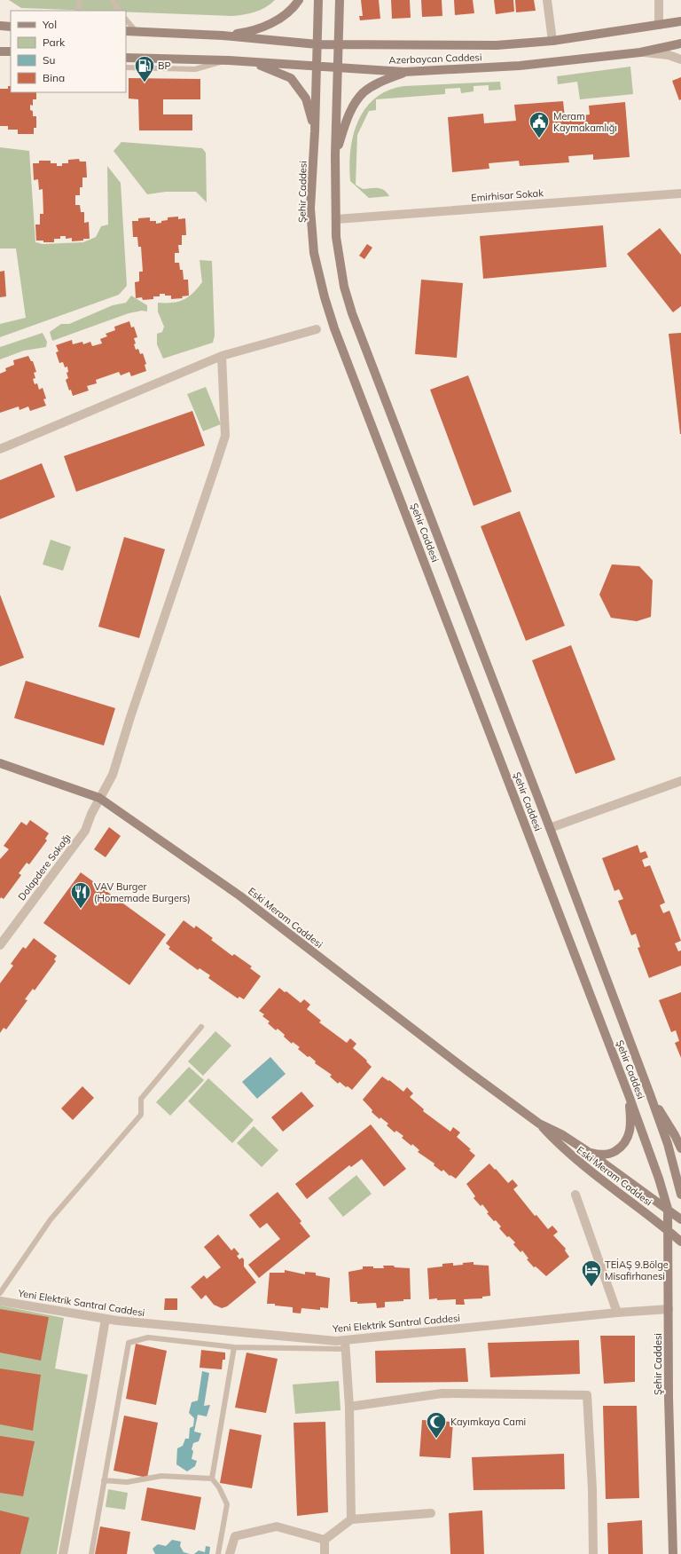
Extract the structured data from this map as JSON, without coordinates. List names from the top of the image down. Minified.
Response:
{"streets":{"main road":["Azerbaycan Caddesi","Şehir Caddesi","Eski Meram Caddesi"],"street":["Emirhisar Sokak","Dolapdere Sokağı","Yeni Elektrik Santral Caddesi"]},"crossings":[["Azerbaycan Caddesi","Şehir Caddesi"],["Şehir Caddesi","Emirhisar Sokak"],["Şehir Caddesi","Eski Meram Caddesi"],["Şehir Caddesi","Yeni Elektrik Santral Caddesi"],["Dolapdere Sokağı","Eski Meram Caddesi"]],"places":{"fuel station":["BP"],"public building":["Meram Kaymakamlığı"],"restaurant":["VAV Burger (Homemade Burgers)"],"hotel":["TEİAŞ 9.Bölge Misafirhanesi"],"mosque":["Kayımkaya Cami"]},"legend":["Yol","Park","Su","Bina"]}
